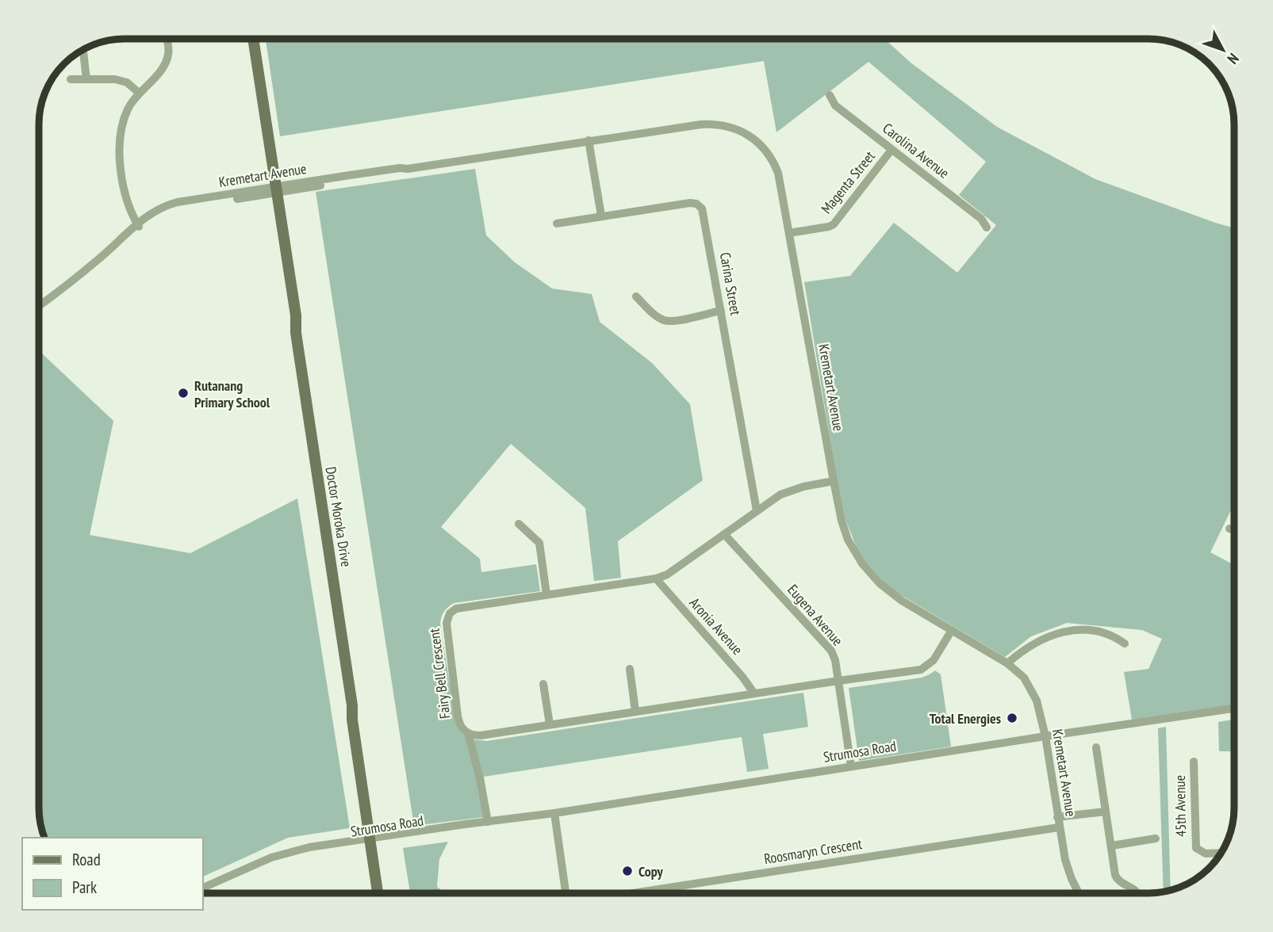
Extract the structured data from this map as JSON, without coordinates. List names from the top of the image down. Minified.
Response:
{"streets":{"main road":["Doctor Moroka Drive"],"street":["Carolina Avenue","Kremetart Avenue","Magenta Street","Carina Street","Eugena Avenue","Aronia Avenue","Fairy Bell Crescent","Strumosa Road","45th Avenue","Roosmaryn Crescent"]},"crossings":[["Carolina Avenue","Magenta Street"],["Kremetart Avenue","Magenta Street"],["Kremetart Avenue","Doctor Moroka Drive"],["Kremetart Avenue","Fairy Bell Crescent"],["Kremetart Avenue","Strumosa Road"],["Kremetart Avenue","Roosmaryn Crescent"],["Carina Street","Fairy Bell Crescent"],["Doctor Moroka Drive","Strumosa Road"],["Eugena Avenue","Fairy Bell Crescent"],["Eugena Avenue","Strumosa Road"],["Aronia Avenue","Fairy Bell Crescent"]],"places":["Rutanang Primary School","Total Energies","Copy"],"legend":["Road","Park"],"north":"bottom right"}
